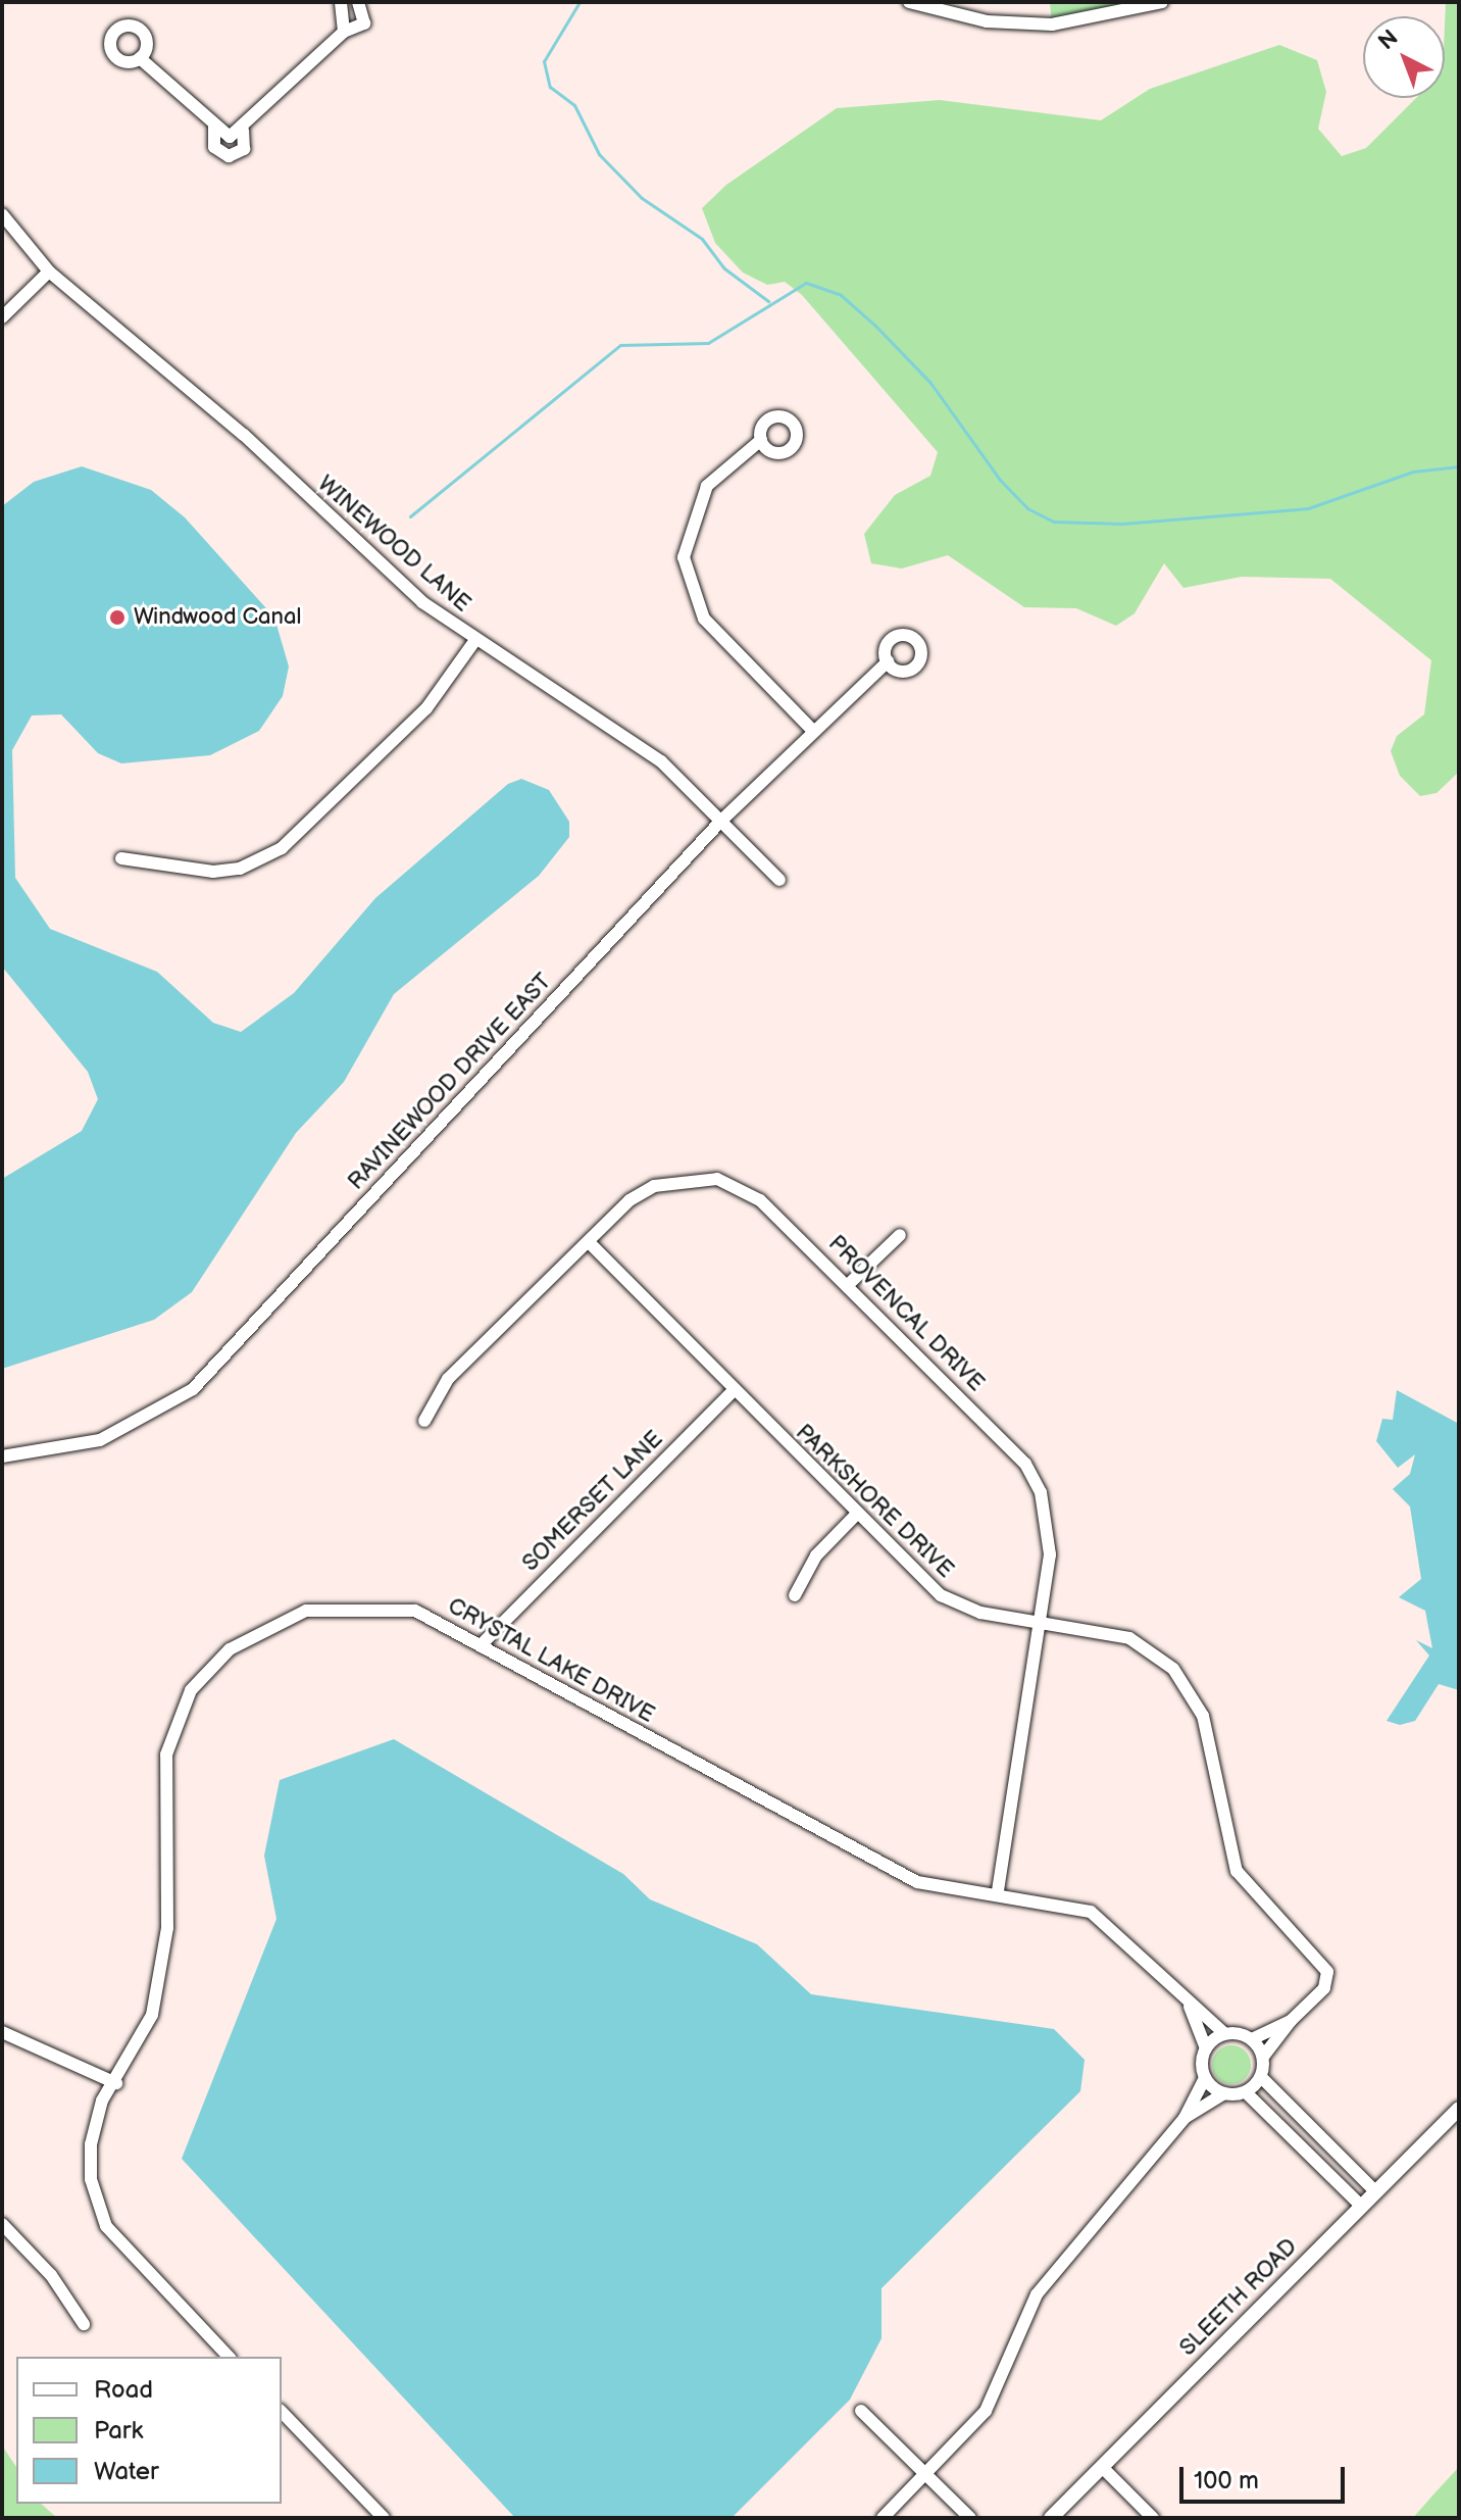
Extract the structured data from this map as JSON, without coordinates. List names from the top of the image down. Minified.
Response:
{"streets":{"street":["WINEWOOD LANE","RAVINEWOOD DRIVE EAST","PROVENCAL DRIVE","SOMERSET LANE","PARKSHORE DRIVE","CRYSTAL LAKE DRIVE","SLEETH ROAD"]},"crossings":[["WINEWOOD LANE","RAVINEWOOD DRIVE EAST"],["PROVENCAL DRIVE","PARKSHORE DRIVE"],["PROVENCAL DRIVE","CRYSTAL LAKE DRIVE"],["SOMERSET LANE","PARKSHORE DRIVE"],["SOMERSET LANE","CRYSTAL LAKE DRIVE"],["PARKSHORE DRIVE","CRYSTAL LAKE DRIVE"]],"places":["Windwood Canal"],"legend":["Road","Park","Water"],"scale_bar":"100 m","north":"top left"}
